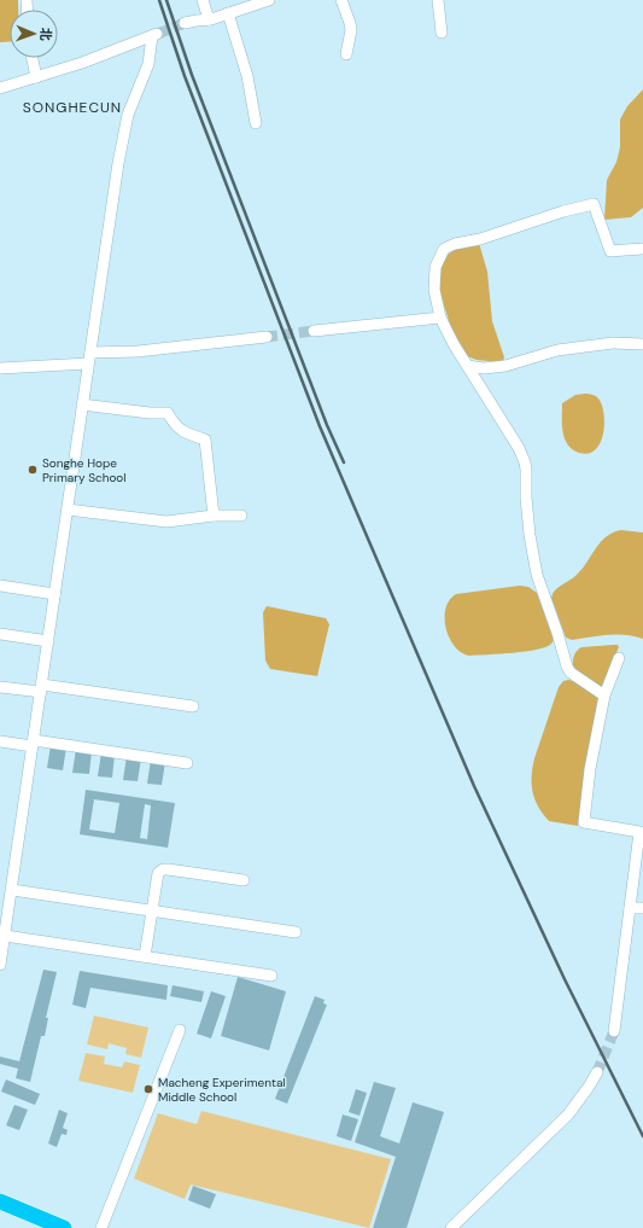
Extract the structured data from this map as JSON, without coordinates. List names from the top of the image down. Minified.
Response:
{"districts":["SONGHECUN"],"places":["Songhe Hope Primary School","Macheng Experimental Middle School"],"north":"right"}
